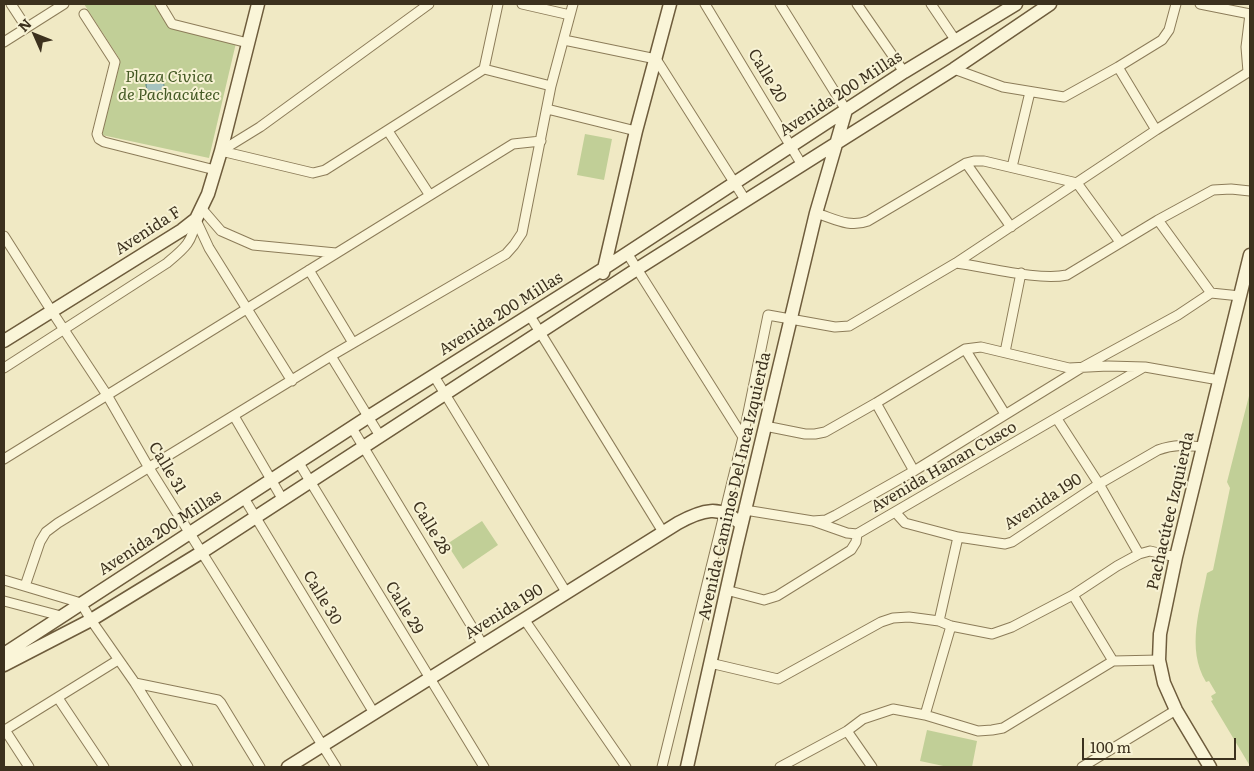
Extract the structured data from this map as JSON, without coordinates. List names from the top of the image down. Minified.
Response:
{"streets":{"main road":["Avenida 200 Millas","Avenida F","Avenida Caminos Del Inca Izquierda","Avenida 190","Pachacútec Izquierda"],"street":["Calle 20","Avenida Hanan Cusco","Calle 31","Calle 28","Calle 30","Calle 29"]},"crossings":[["Calle 20","Avenida 200 Millas"],["Avenida 200 Millas","Calle 31"],["Avenida 200 Millas","Avenida Caminos Del Inca Izquierda"],["Avenida 200 Millas","Calle 28"],["Avenida 200 Millas","Calle 30"],["Avenida 200 Millas","Calle 29"],["Avenida F","Calle 31"],["Avenida Hanan Cusco","Avenida 190"],["Calle 31","Avenida 190"],["Avenida Caminos Del Inca Izquierda","Avenida 190"],["Avenida 190","Pachacútec Izquierda"],["Avenida 190","Calle 28"],["Avenida 190","Calle 30"],["Avenida 190","Calle 29"]],"parks":["Plaza Cívica de Pachacútec"],"scale_bar":"100 m","north":"top left"}
